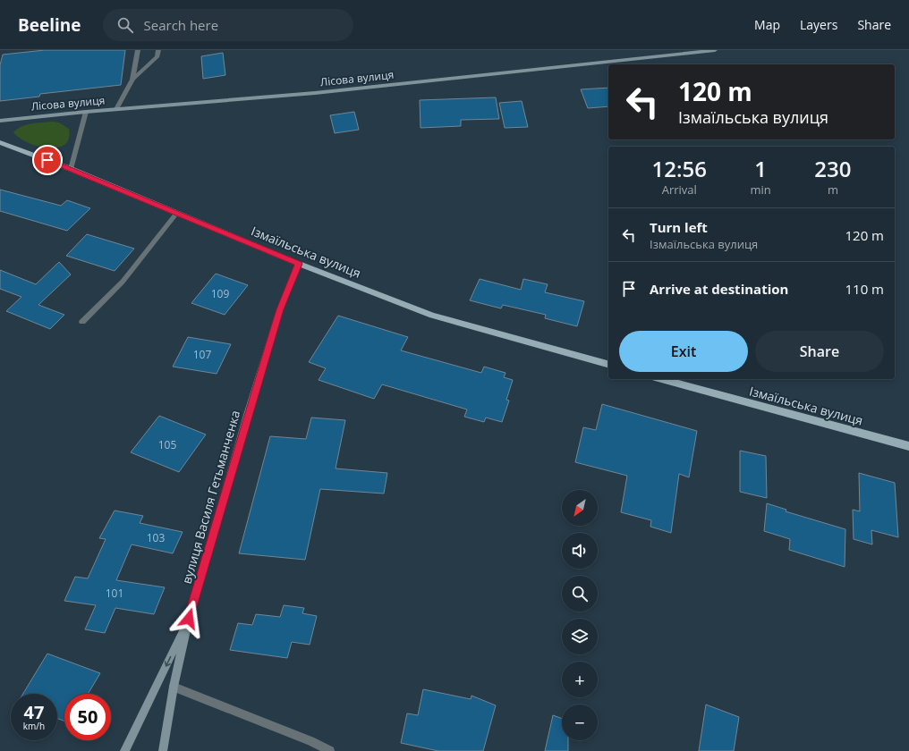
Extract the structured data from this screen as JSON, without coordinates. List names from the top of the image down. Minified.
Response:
{"streets":{"main road":["Ізмаїльська вулиця"],"street":["Лісова вулиця","вулиця Василя Гетьманченка"]},"crossings":[["Ізмаїльська вулиця","вулиця Василя Гетьманченка"]],"house_numbers":["109","107","105","103","101"],"north":"bottom left","page":{"header":"Beeline","search":"Search here","nav":["Map","Layers","Share"],"turn":["120 m","Ізмаїльська вулиця"],"eta":["12:56","Arrival","1","min","230","m"],"list":[{"name":"Turn left","note":"Ізмаїльська вулиця","value":"120 m"},{"name":"Arrive at destination","value":"110 m"}],"buttons":["Exit","Share"],"map_buttons":["+","−"],"speed":"47 km/h","limit":"50"}}
